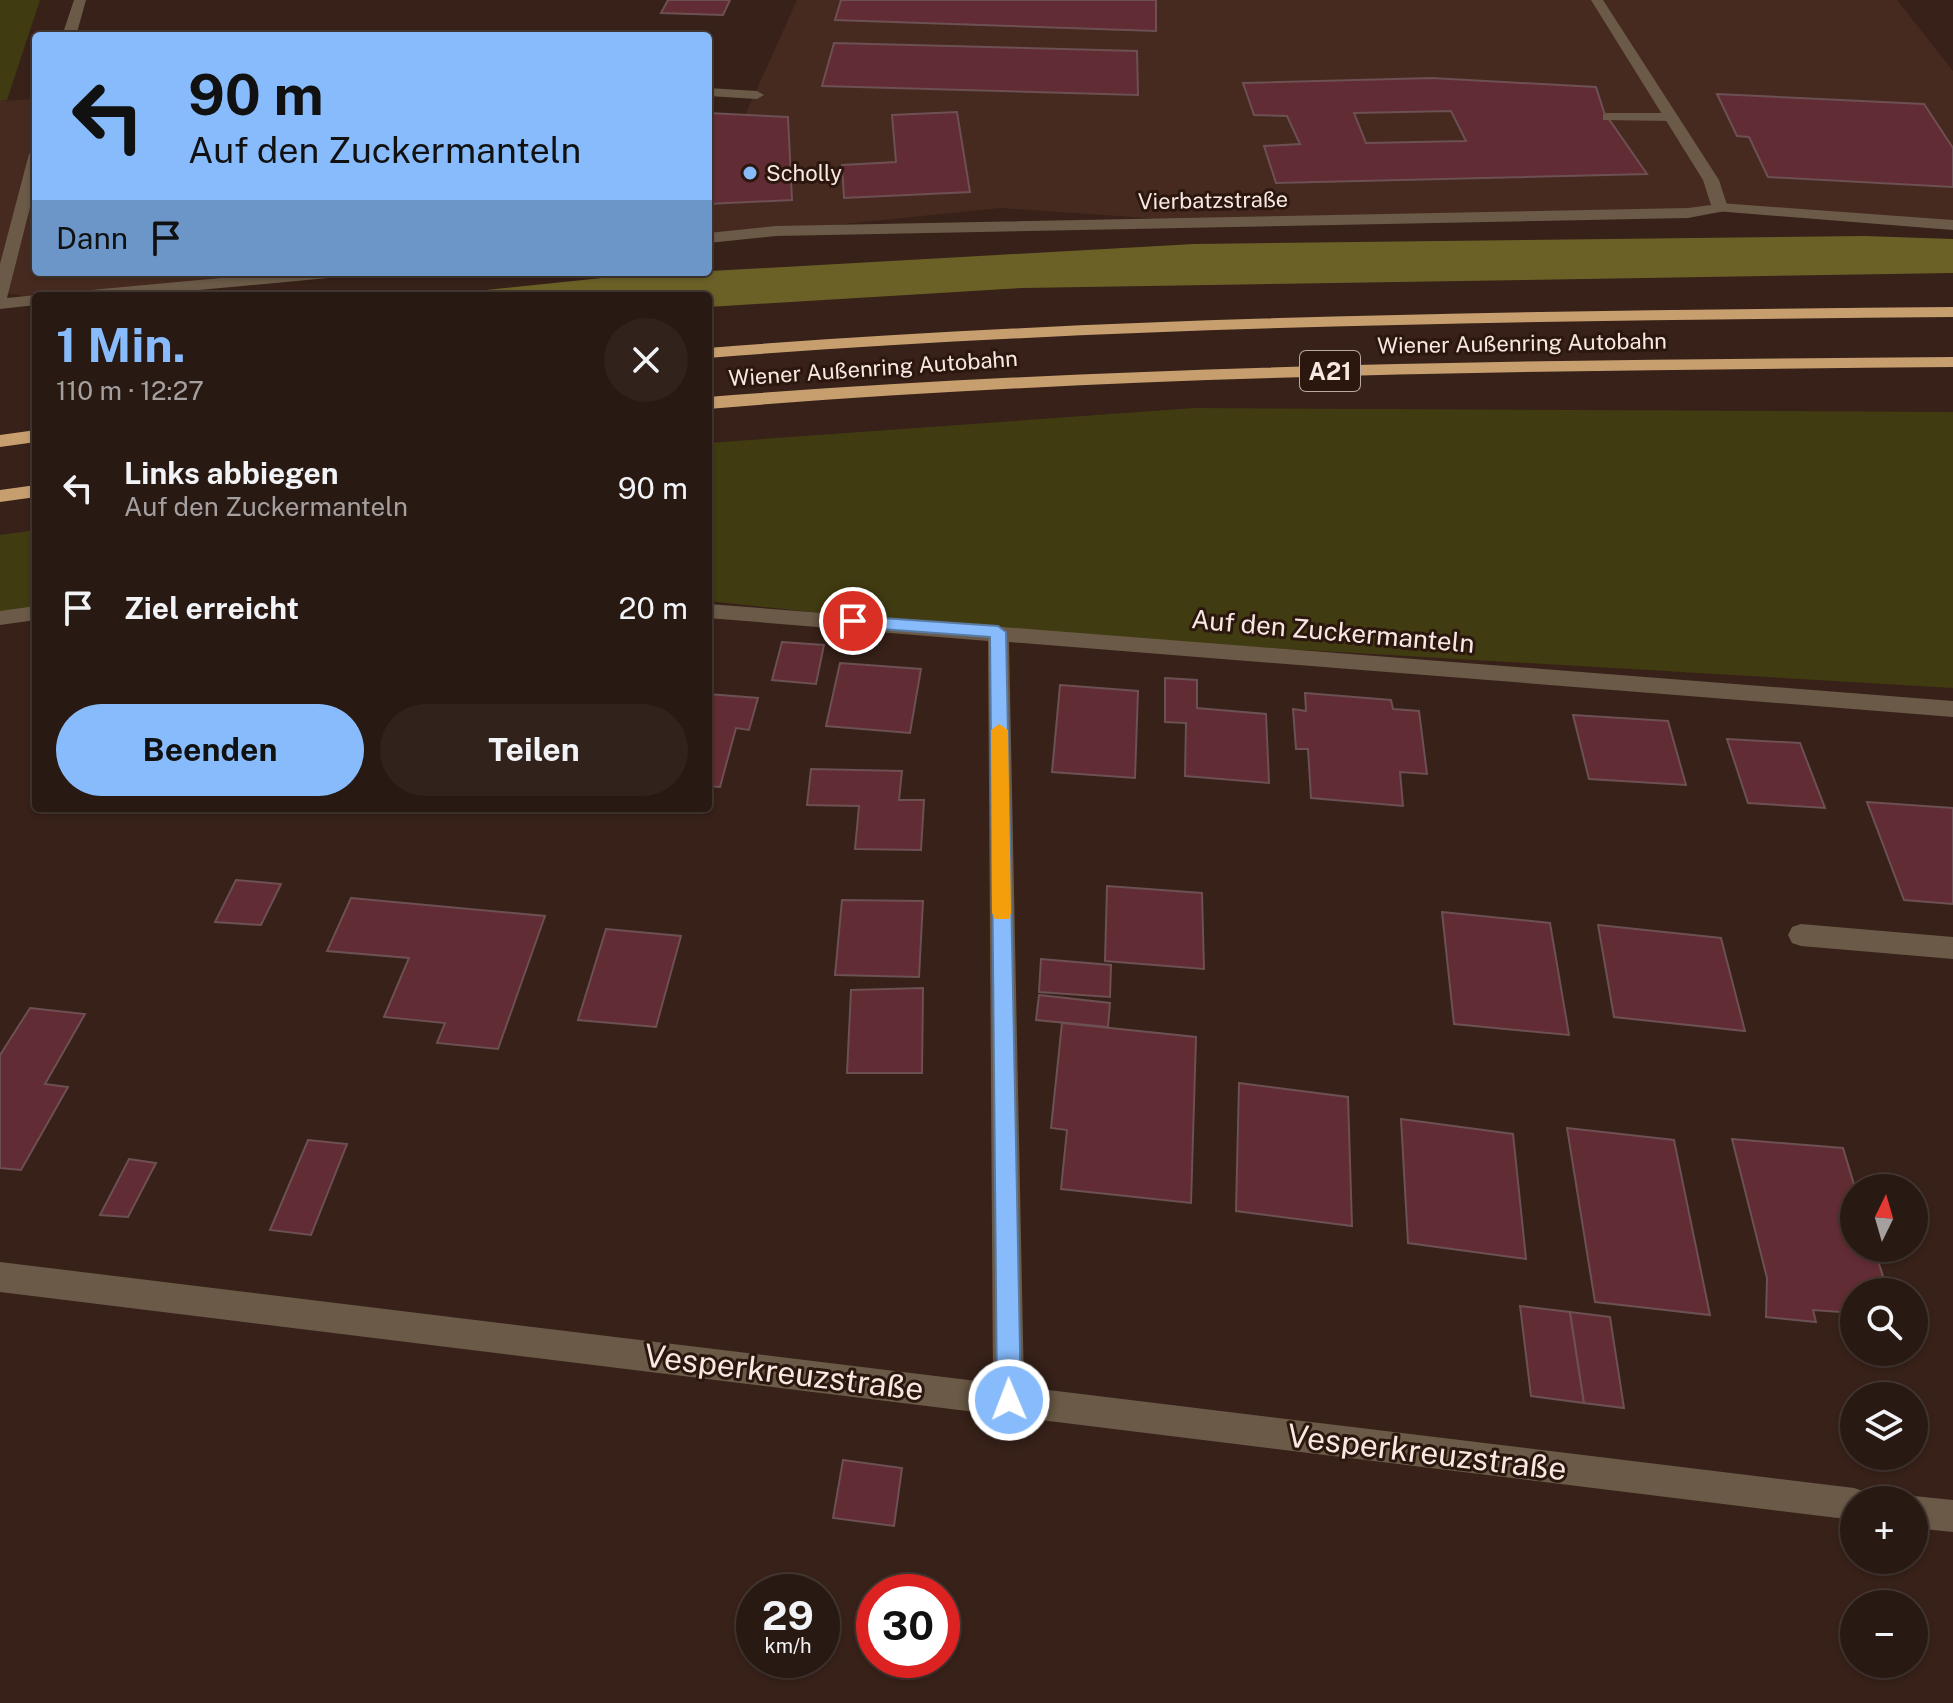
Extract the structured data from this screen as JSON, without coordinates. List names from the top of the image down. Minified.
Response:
{"streets":{"highway":["Wiener Außenring Autobahn","A21"],"street":["Vierbatzstraße","Auf den Zuckermanteln","Vesperkreuzstraße"]},"places":["Scholly"],"north":"top","page":{"turn":["90 m","Auf den Zuckermanteln"],"then":"Dann","heading":["1 Min.","110 m · 12:27"],"list":[{"name":"Links abbiegen","note":"Auf den Zuckermanteln","value":"90 m"},{"name":"Ziel erreicht","value":"20 m"}],"buttons":["Beenden","Teilen"],"map_buttons":["+","−"],"speed":"29 km/h","limit":"30"}}
